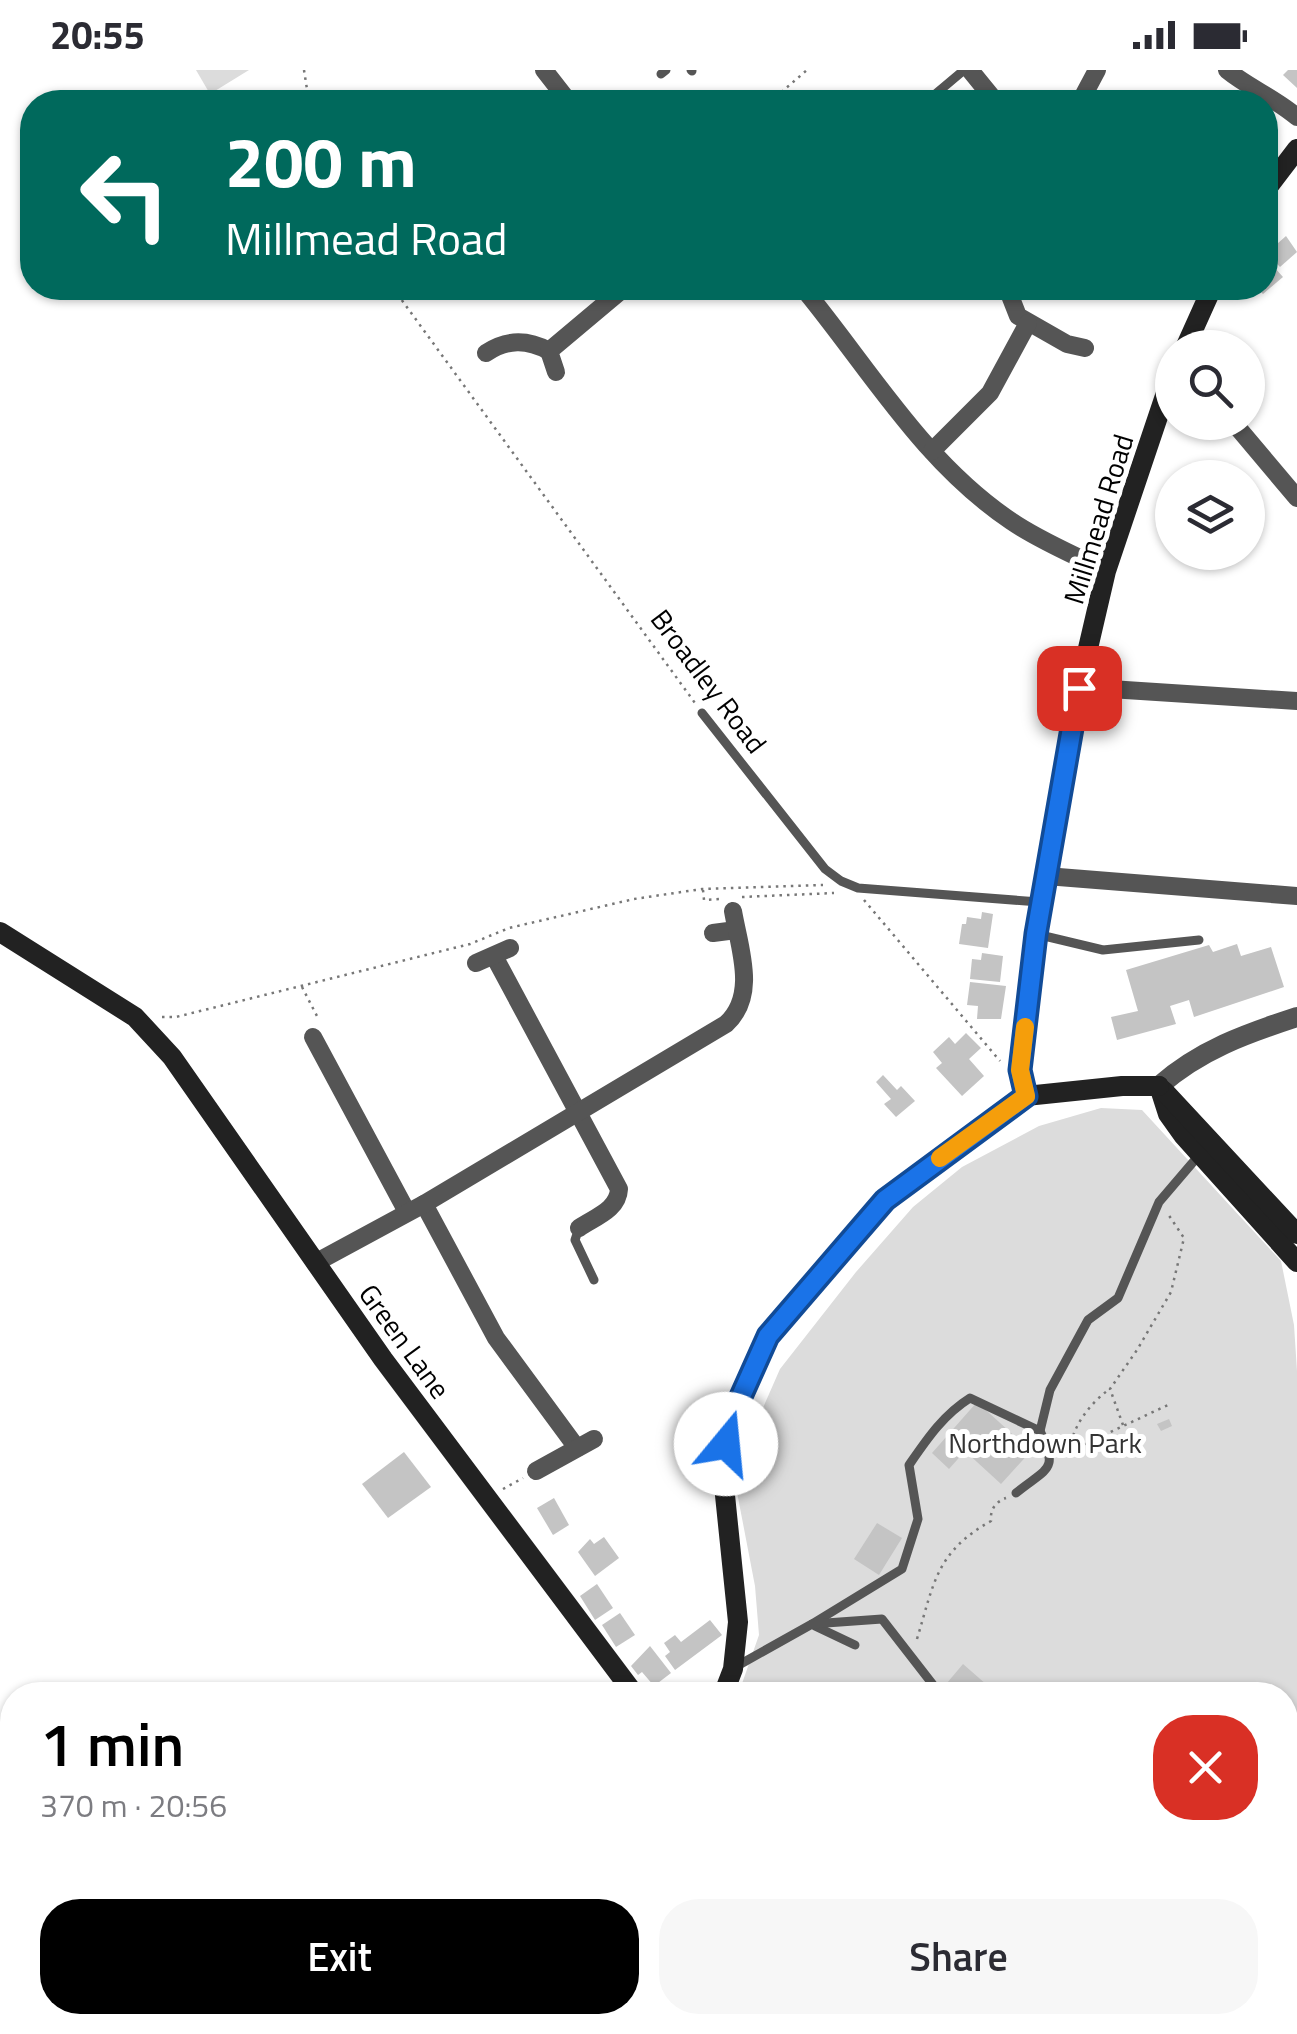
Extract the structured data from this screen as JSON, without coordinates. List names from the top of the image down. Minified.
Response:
{"streets":{"main road":["Millmead Road","Green Lane"],"lane":["Broadley Road"]},"parks":["Northdown Park"],"page":{"status":"20:55","turn":["200 m","Millmead Road"],"heading":["1 min","370 m · 20:56"],"buttons":["Exit","Share"]}}
